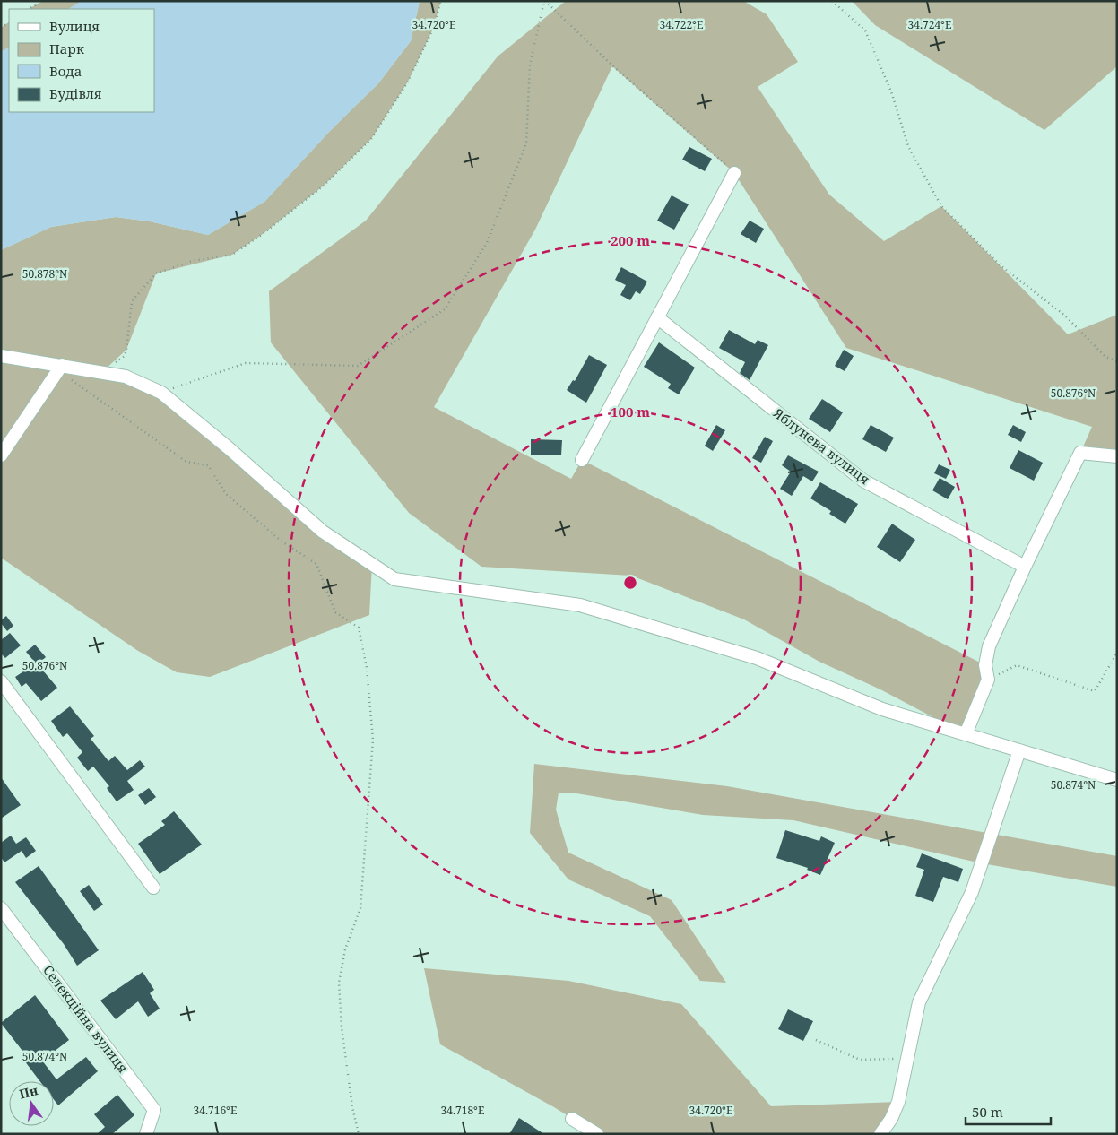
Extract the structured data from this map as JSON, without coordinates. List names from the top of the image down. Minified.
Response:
{"streets":{"street":["Яблунева вулиця","Селекційна вулиця"]},"legend":["Вулиця","Парк","Вода","Будівля"],"scale_bar":"50 m","north":"top","coordinates":["34.720°E","34.722°E","34.724°E","50.878°N","50.876°N","50.874°N","34.716°E","34.718°E"],"rings":["200 m","100 m"]}
